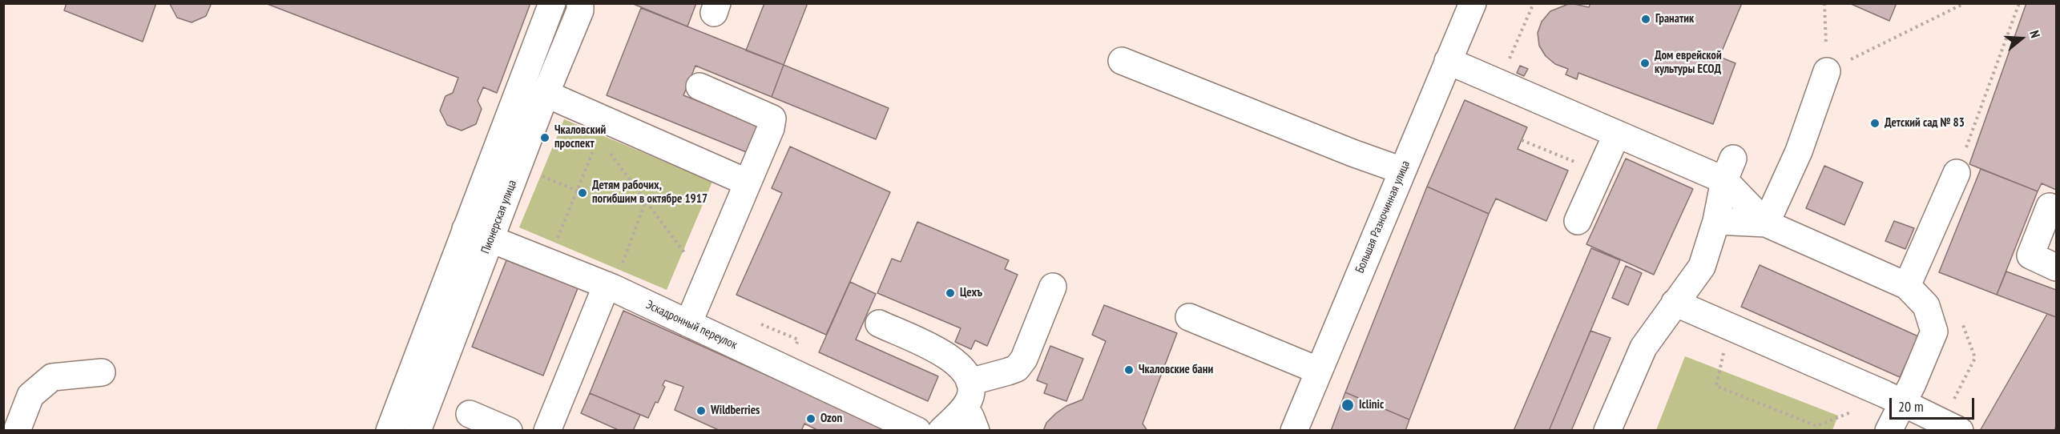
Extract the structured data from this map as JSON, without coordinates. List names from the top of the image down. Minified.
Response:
{"streets":{"street":["Пионерская улица","Большая Разночинная улица","Эскадронный переулок"]},"crossings":[["Пионерская улица","Эскадронный переулок"]],"places":["Гранатик","Дом еврейской культуры ЕСОД","Детский сад № 83","Чкаловский проспект","Детям рабочих, погибшим в октябре 1917","Цехъ","Чкаловские бани","Iclinic","Wildberries","Ozon"],"scale_bar":"20 m","north":"right"}
